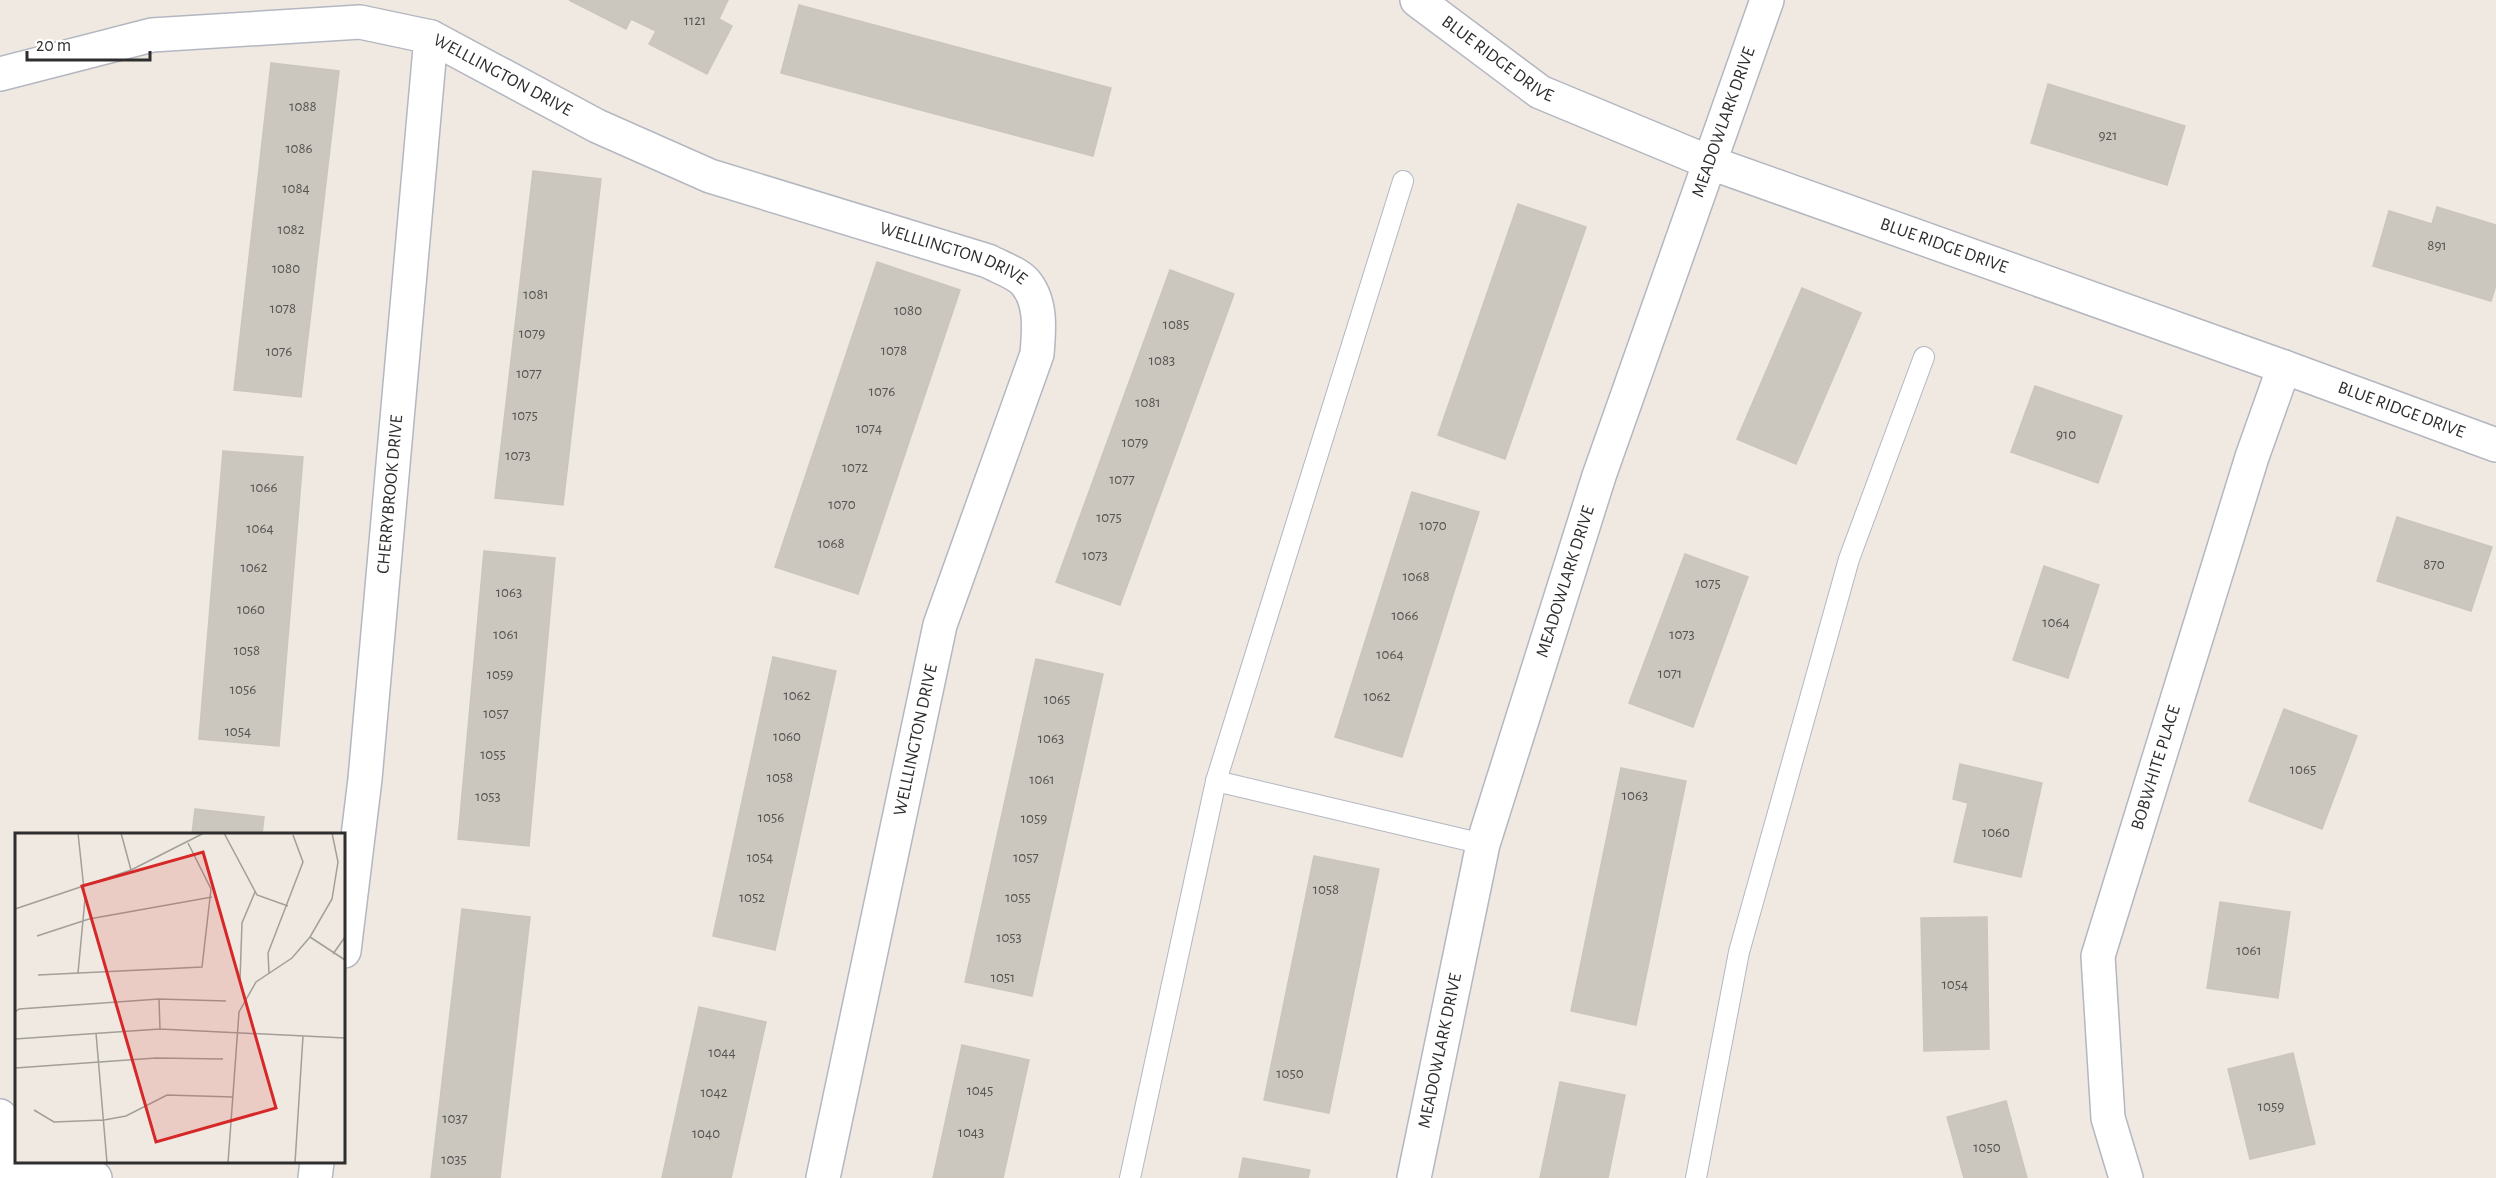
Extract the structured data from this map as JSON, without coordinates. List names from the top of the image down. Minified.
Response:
{"streets":{"street":["BLUE RIDGE DRIVE","WELLLINGTON DRIVE","MEADOWLARK DRIVE","CHERRYBROOK DRIVE","BOBWHITE PLACE"]},"crossings":[["BLUE RIDGE DRIVE","MEADOWLARK DRIVE"],["BLUE RIDGE DRIVE","BOBWHITE PLACE"],["WELLLINGTON DRIVE","CHERRYBROOK DRIVE"]],"house_numbers":["1121","1088","921","1086","1084","1082","891","1080","1081","1078","1080","1085","1079","1078","1076","1083","1077","1076","1081","1075","1074","910","1079","1073","1072","1077","1066","1070","1075","1070","1064","1068","1073","870","1062","1068","1075","1063","1060","1066","1064","1061","1073","1058","1064","1071","1059","1056","1062","1062","1065","1057","1054","1060","1063","1055","1065","1058","1061","1063","1053","1056","1059","1060","1054","1057","1058","1052","1055","1053","1061","1051","1054","1044","1050","1045","1042","1059","1037","1043","1040","1050","1035"],"scale_bar":"20 m"}
